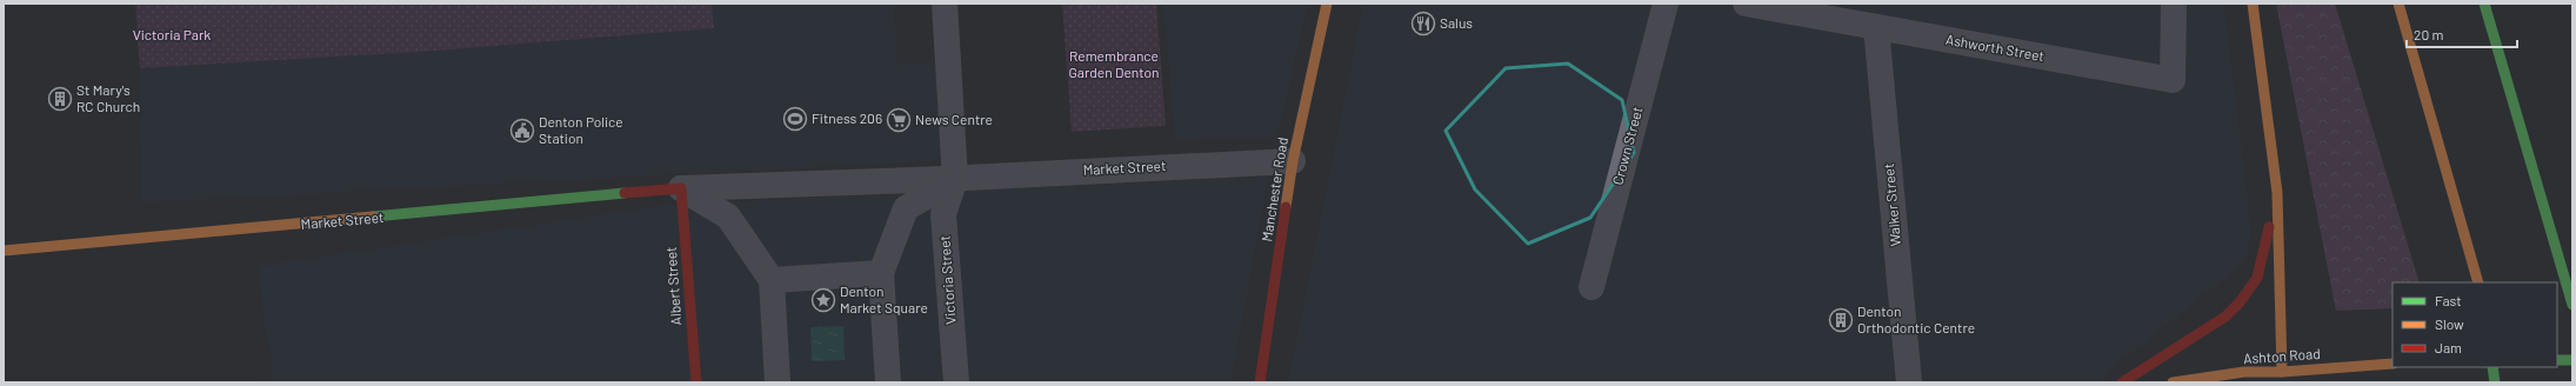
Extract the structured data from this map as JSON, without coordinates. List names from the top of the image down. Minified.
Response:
{"streets":{"main road":["Market Street","Manchester Road","Albert Street","Ashton Road"],"street":["Ashworth Street","Crown Street","Walker Street","Victoria Street"]},"crossings":[["Ashworth Street","Walker Street"],["Market Street","Manchester Road"],["Market Street","Victoria Street"],["Market Street","Albert Street"]],"parks":["Victoria Park","Remembrance Garden Denton"],"places":{"restaurant":["Salus"],"building":["St Mary's RC Church","Denton Orthodontic Centre"],"sports":["Fitness 206"],"supermarket":["News Centre"],"public building":["Denton Police Station"],"place":["Denton Market Square"]},"legend":["Fast","Slow","Jam"],"scale_bar":"20 m"}
